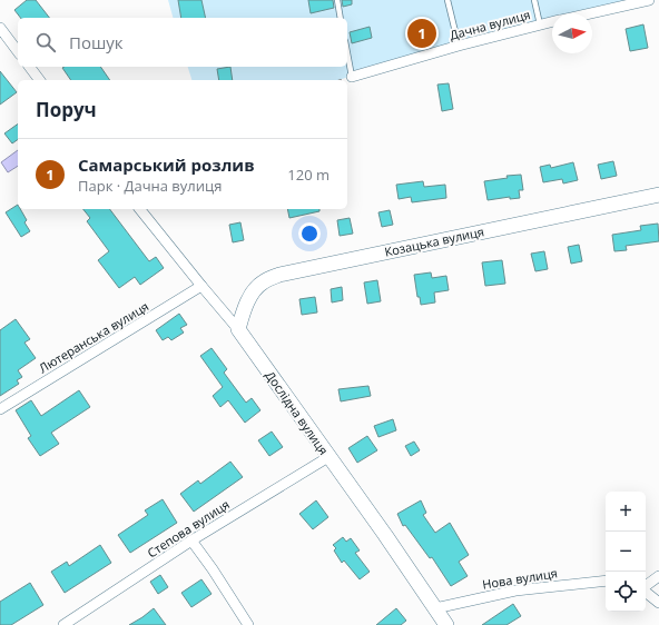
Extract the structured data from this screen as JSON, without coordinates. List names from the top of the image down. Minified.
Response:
{"streets":{"street":["Дачна вулиця","Козацька вулиця","Лютеранська вулиця","Дослідна вулиця","Степова вулиця","Нова вулиця"]},"crossings":[["Козацька вулиця","Дослідна вулиця"],["Лютеранська вулиця","Дослідна вулиця"],["Дослідна вулиця","Степова вулиця"],["Дослідна вулиця","Нова вулиця"]],"north":"right","page":{"pins":"1","search":"Пошук","heading":"Поруч","list":[{"mark":"1","name":"Самарський розлив","note":"Парк · Дачна вулиця","value":"120 m"}],"map_buttons":["+","−"]}}
